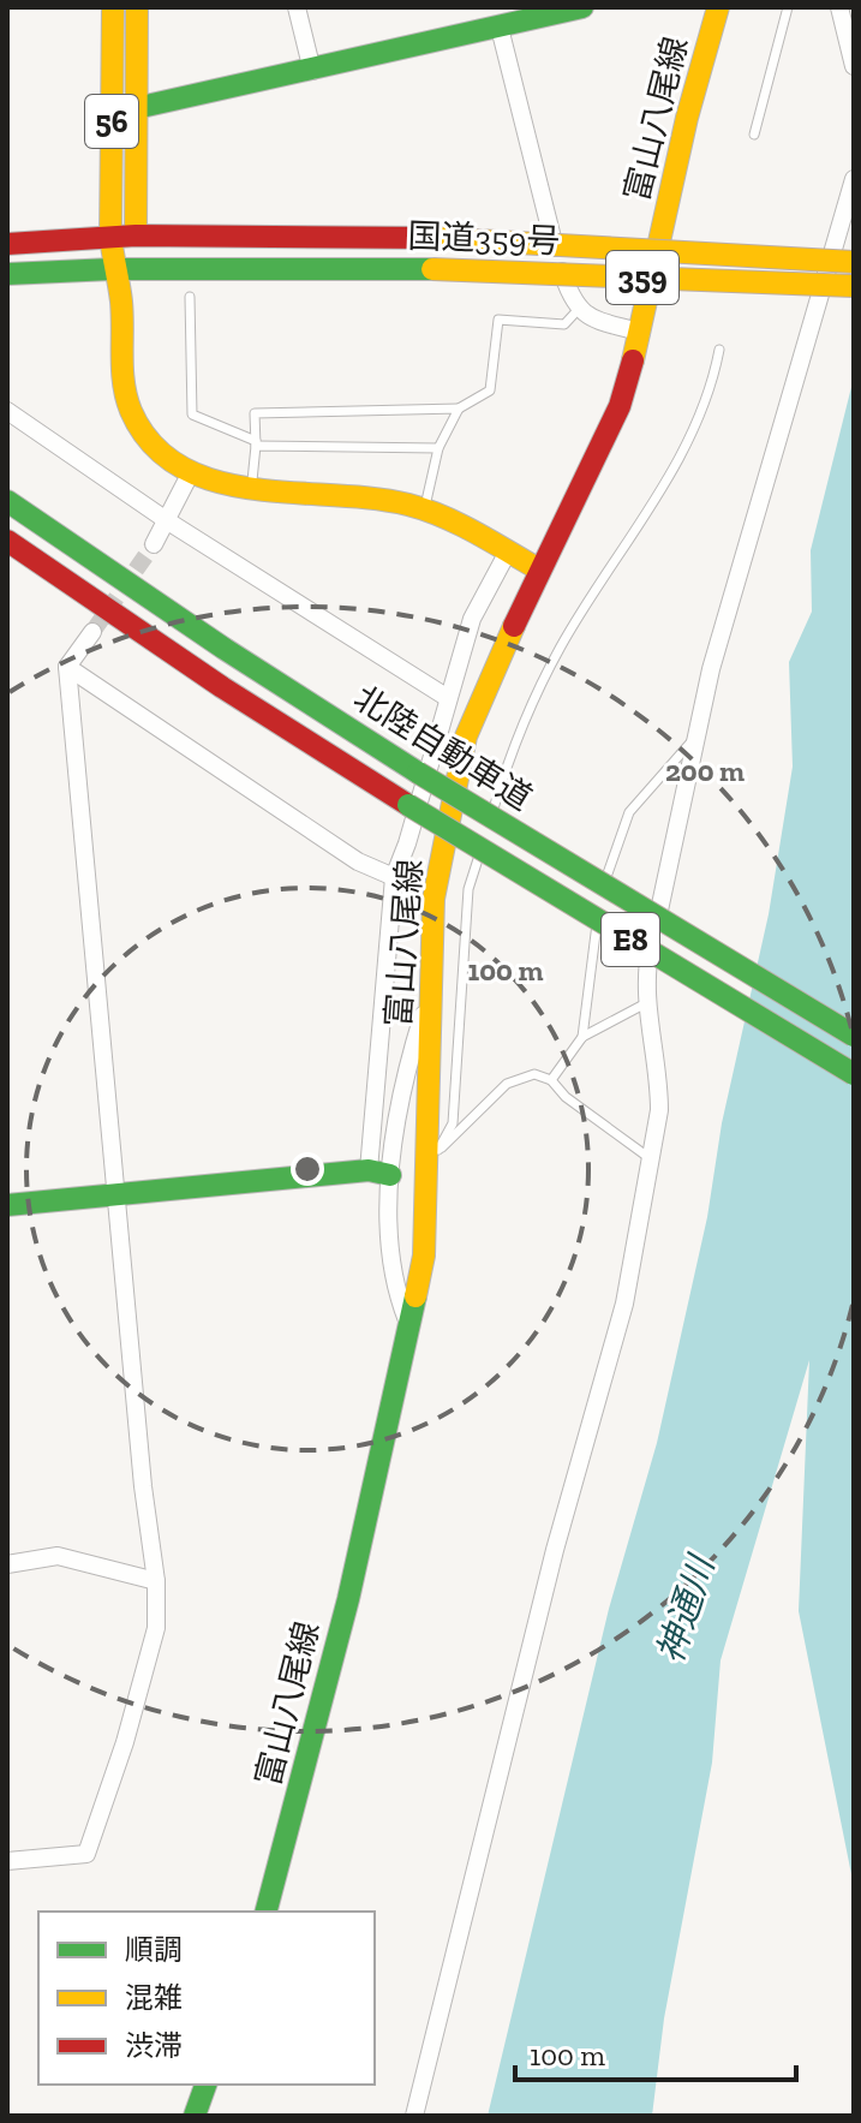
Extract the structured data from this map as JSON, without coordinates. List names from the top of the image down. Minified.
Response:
{"streets":{"main road":["富山八尾線","56","国道359号","359","北陸自動車道","E8"]},"crossings":[["56","国道359号"],["56","359"],["国道359号","359"]],"water":["神通川"],"legend":["順調","混雑","渋滞"],"scale_bar":"100 m","rings":["200 m","100 m"]}
